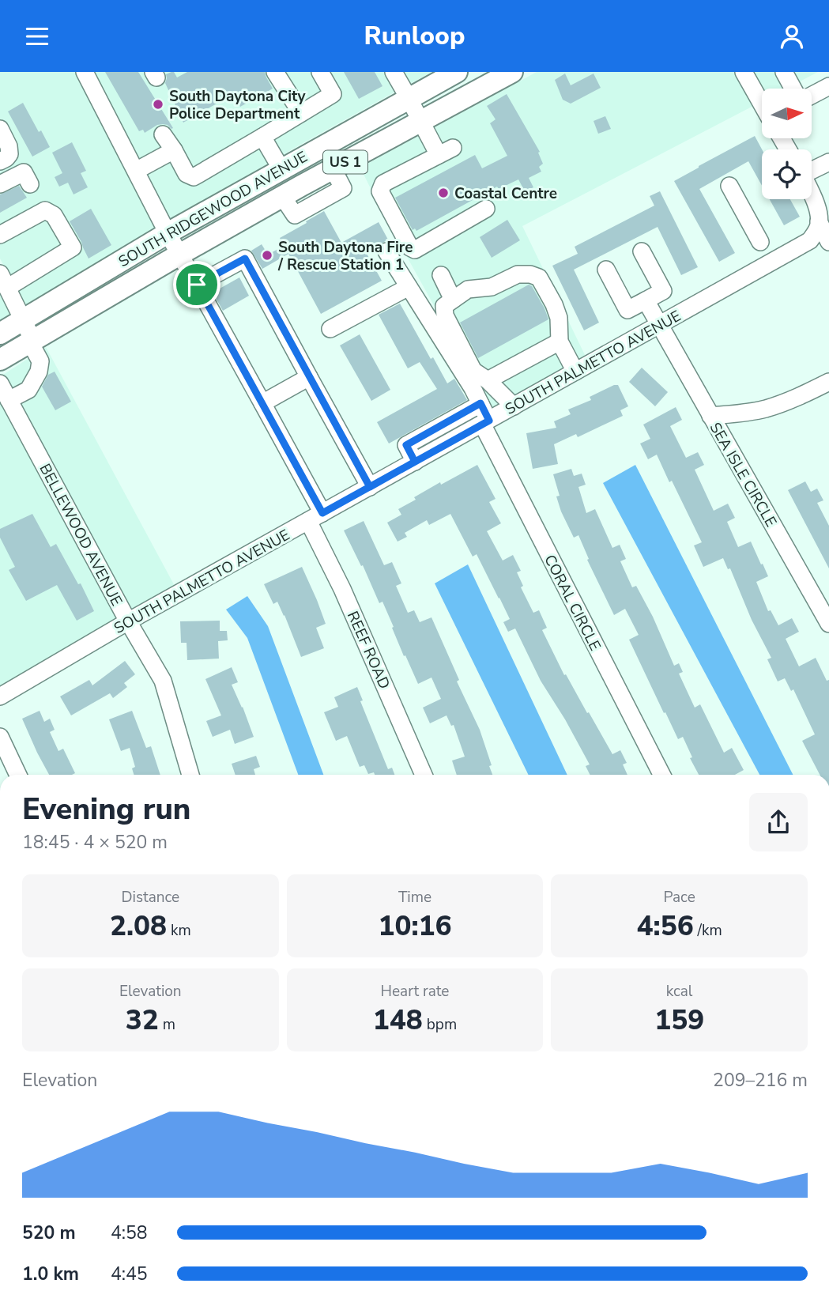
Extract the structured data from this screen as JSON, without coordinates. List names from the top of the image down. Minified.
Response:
{"streets":{"main road":["US 1","SOUTH RIDGEWOOD AVENUE"],"street":["SOUTH PALMETTO AVENUE","SEA ISLE CIRCLE","BELLEWOOD AVENUE","CORAL CIRCLE","REEF ROAD"]},"crossings":[["SOUTH RIDGEWOOD AVENUE","REEF ROAD"],["SOUTH PALMETTO AVENUE","SEA ISLE CIRCLE"],["SOUTH PALMETTO AVENUE","BELLEWOOD AVENUE"],["SOUTH PALMETTO AVENUE","CORAL CIRCLE"],["SOUTH PALMETTO AVENUE","REEF ROAD"]],"places":["South Daytona City Police Department","Coastal Centre","South Daytona Fire / Rescue Station 1"],"north":"right","page":{"header":"Runloop","heading":["Evening run","18:45 · 4 × 520 m"],"stats":[["Distance","2.08 km"],["Time","10:16"],["Pace","4:56 /km"],["Elevation","32 m"],["Heart rate","148 bpm"],["kcal","159"]],"chart":["Elevation","209–216 m"],"list":[{"name":"520 m","note":"4:58"},{"name":"1.0 km","note":"4:45"}]}}
